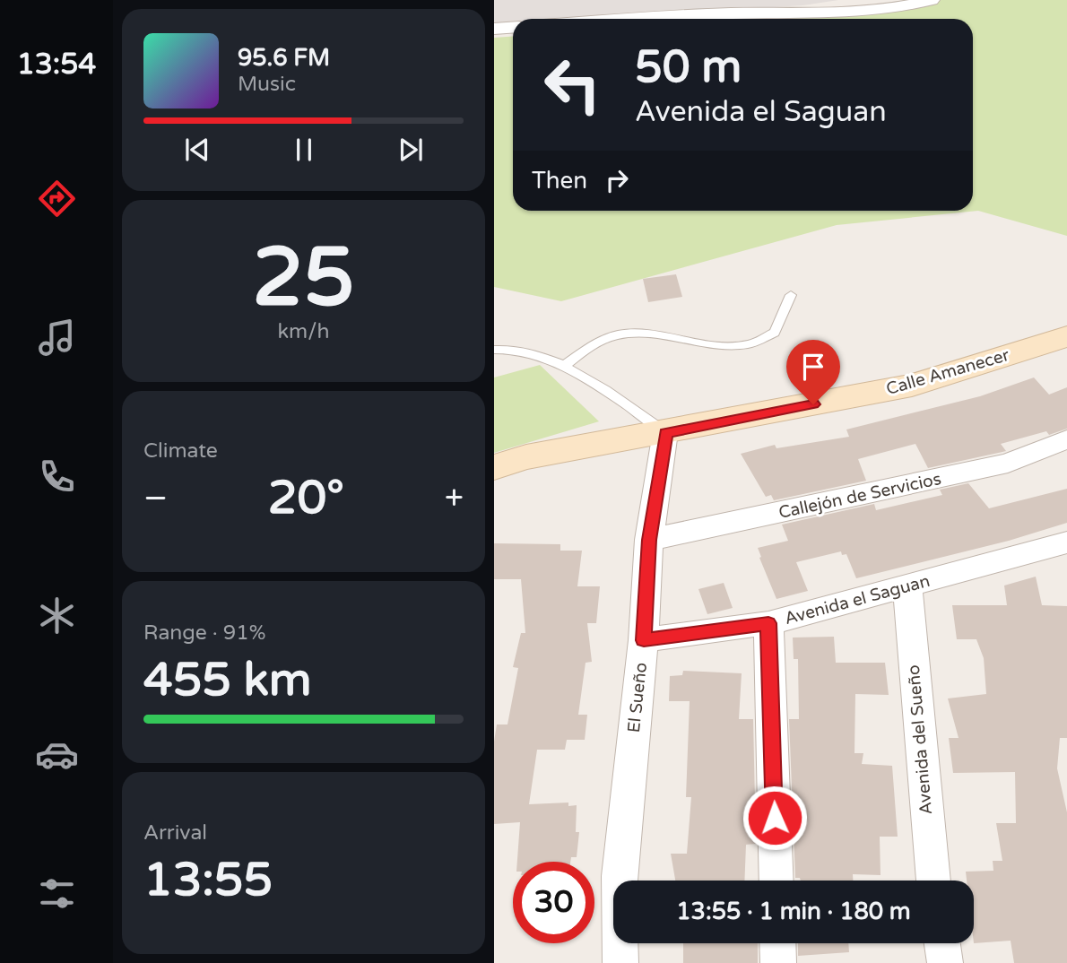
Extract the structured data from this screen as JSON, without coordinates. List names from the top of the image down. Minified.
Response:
{"streets":{"main road":["Calle Amanecer"],"street":["Callejón de Servicios","Avenida el Saguan","El Sueño","Avenida del Sueño"]},"crossings":[["Calle Amanecer","El Sueño"],["Callejón de Servicios","El Sueño"],["Avenida el Saguan","El Sueño"],["Avenida el Saguan","Avenida del Sueño"]],"page":{"tabs":"13:54","turn":["50 m","Avenida el Saguan"],"song":["95.6 FM","Music"],"then":"Then","tile":[["25","km/h"],"Climate",["Range · 91%","455 km"],["Arrival","13:55"]],"heat":["−","20°","+"],"limit":"30","trip":"13:55 · 1 min · 180 m"}}
